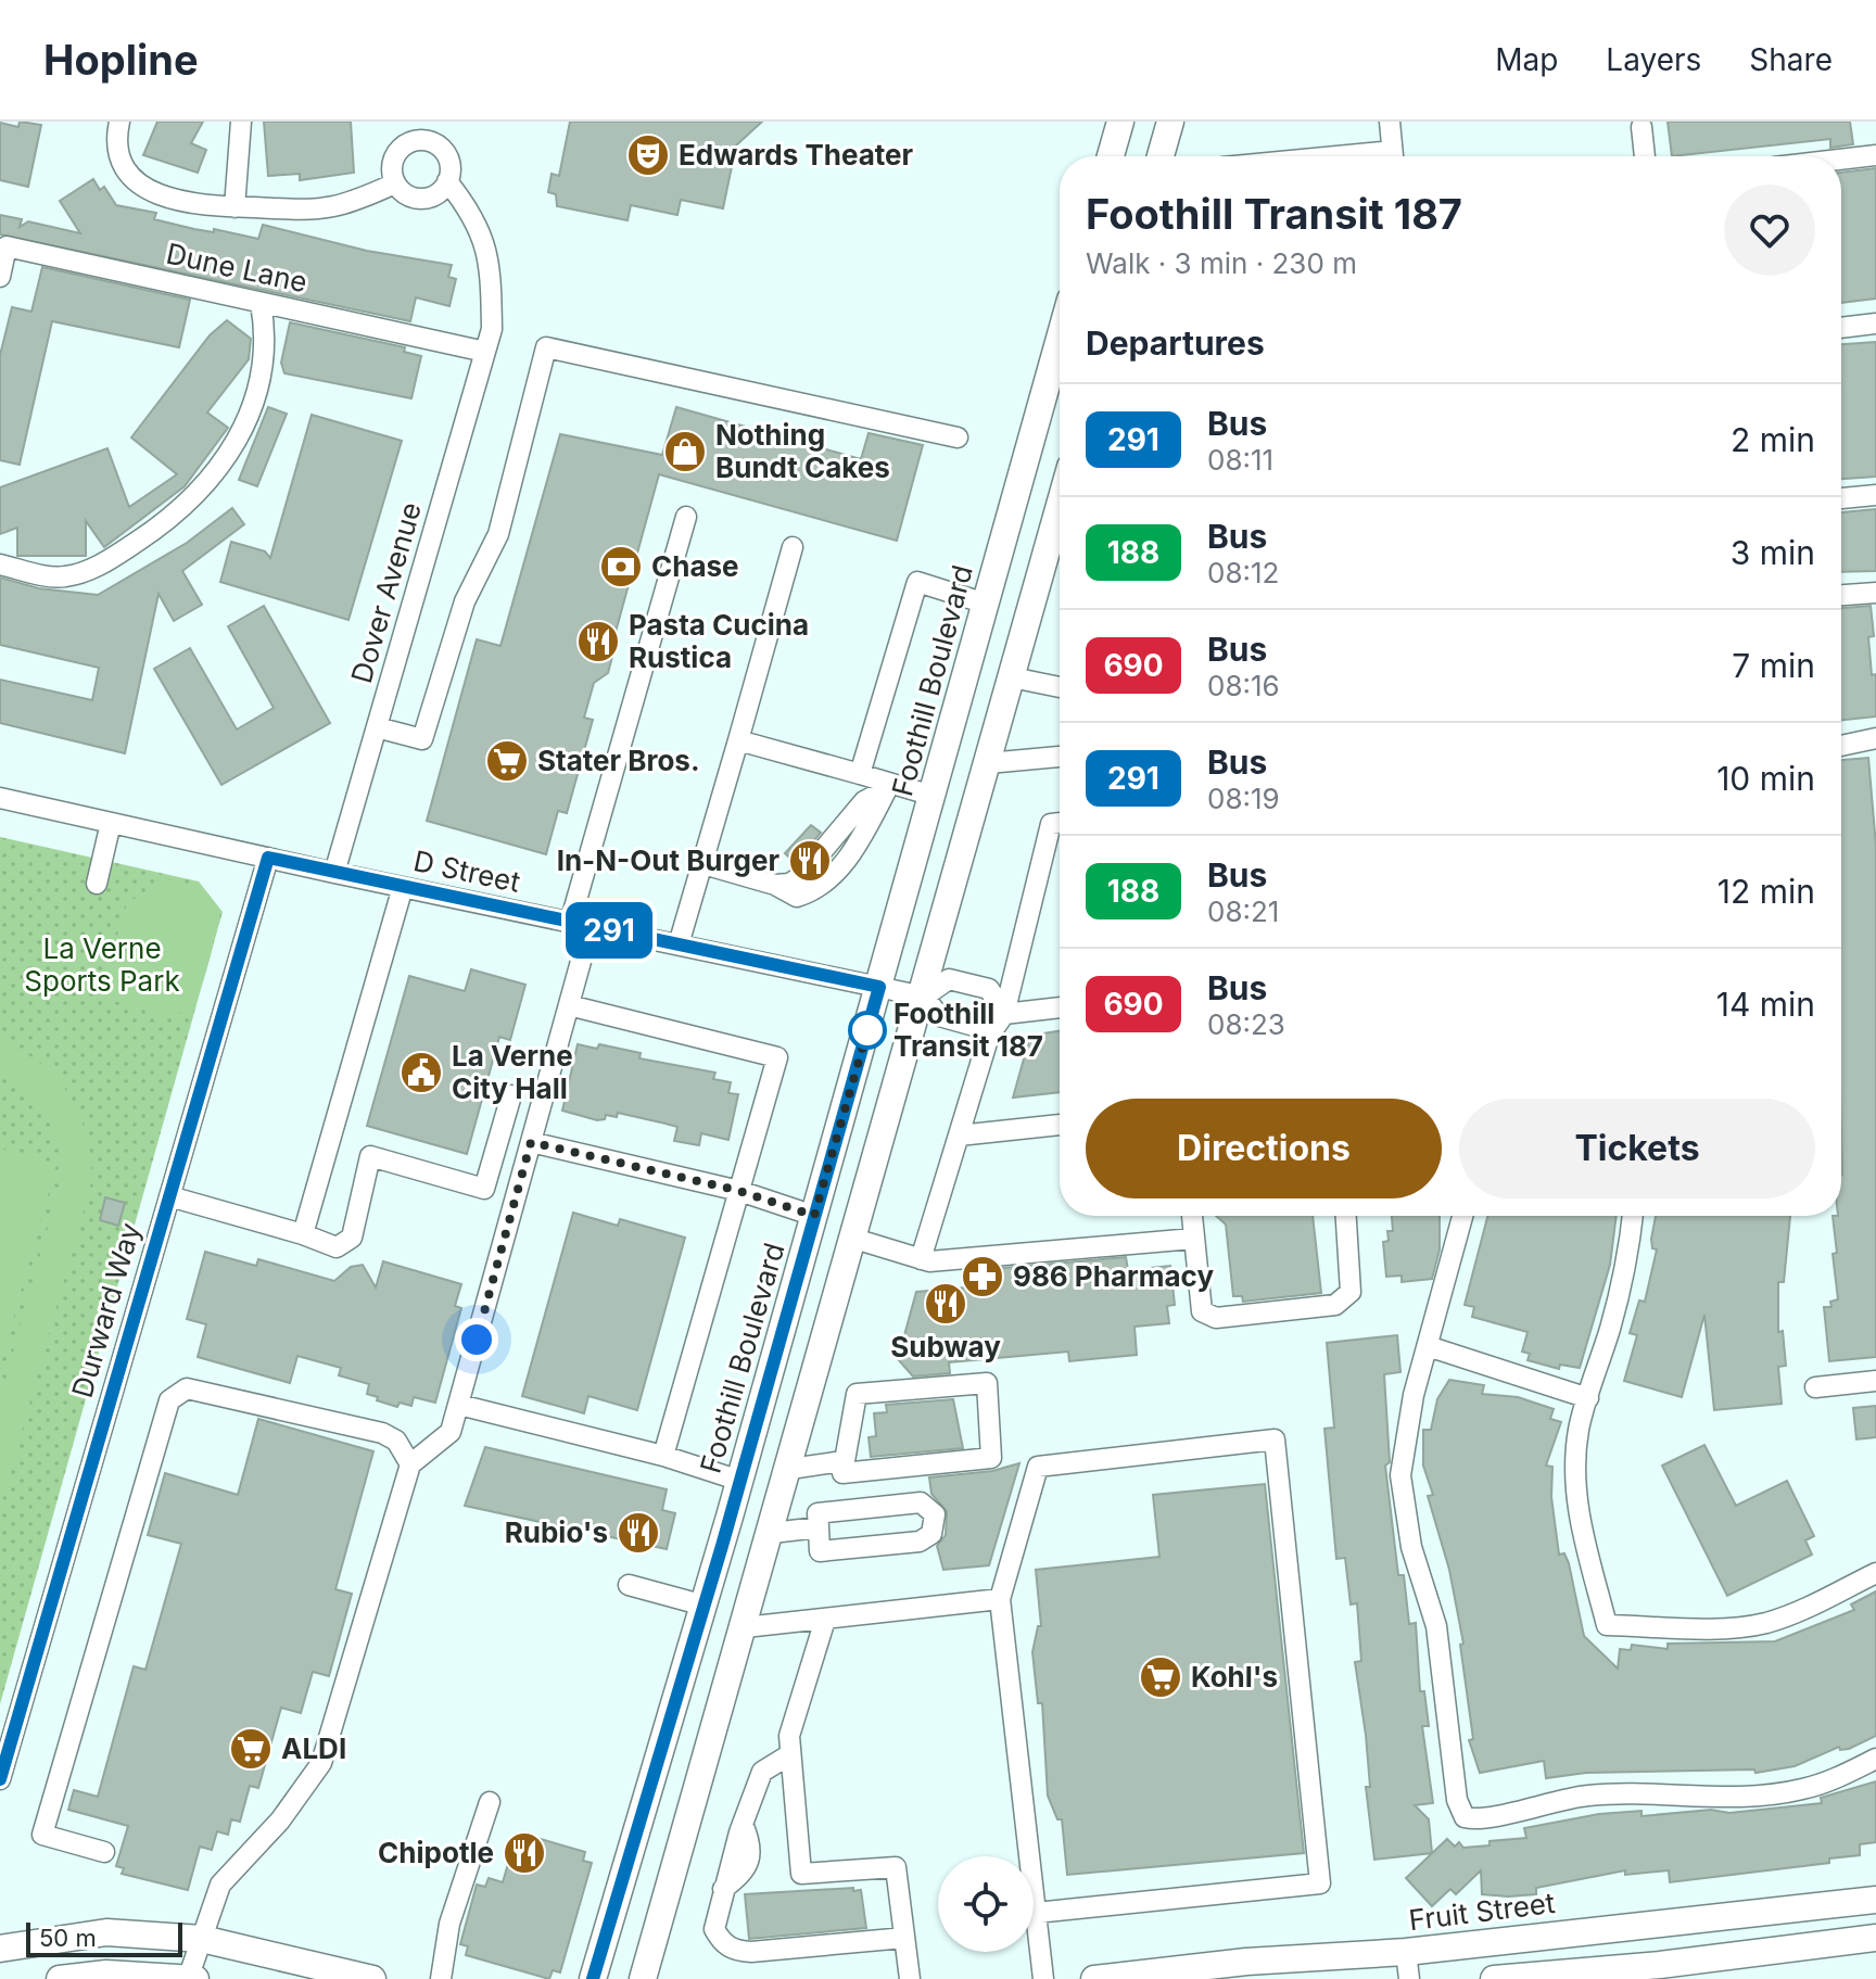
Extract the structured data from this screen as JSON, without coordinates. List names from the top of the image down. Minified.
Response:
{"streets":{"main road":["Foothill Boulevard","Fruit Street"],"street":["Dune Lane","Dover Avenue","D Street","Durward Way"]},"crossings":[["Dune Lane","Dover Avenue"],["Dover Avenue","D Street"],["Foothill Boulevard","D Street"],["D Street","Durward Way"]],"parks":["La Verne Sports Park"],"places":{"theatre":["Edwards Theater"],"shop":["Nothing Bundt Cakes"],"bank":["Chase"],"restaurant":["Pasta Cucina Rustica","In-N-Out Burger","Subway","Rubio's","Chipotle"],"supermarket":["Stater Bros.","Kohl's","ALDI"],"other":["Foothill Transit 187"],"public building":["La Verne City Hall"],"pharmacy":["986 Pharmacy"]},"lines":["bus line 291"],"scale_bar":"50 m","page":{"header":"Hopline","nav":["Map","Layers","Share"],"on_map":"291","heading":[["Foothill Transit 187","Walk · 3 min · 230 m"],"Departures"],"list":[{"mark":"291","name":"Bus","note":"08:11","value":"2 min"},{"mark":"188","name":"Bus","note":"08:12","value":"3 min"},{"mark":"690","name":"Bus","note":"08:16","value":"7 min"},{"mark":"291","name":"Bus","note":"08:19","value":"10 min"},{"mark":"188","name":"Bus","note":"08:21","value":"12 min"},{"mark":"690","name":"Bus","note":"08:23","value":"14 min"}],"buttons":["Directions","Tickets"],"scale":"50 m"}}
